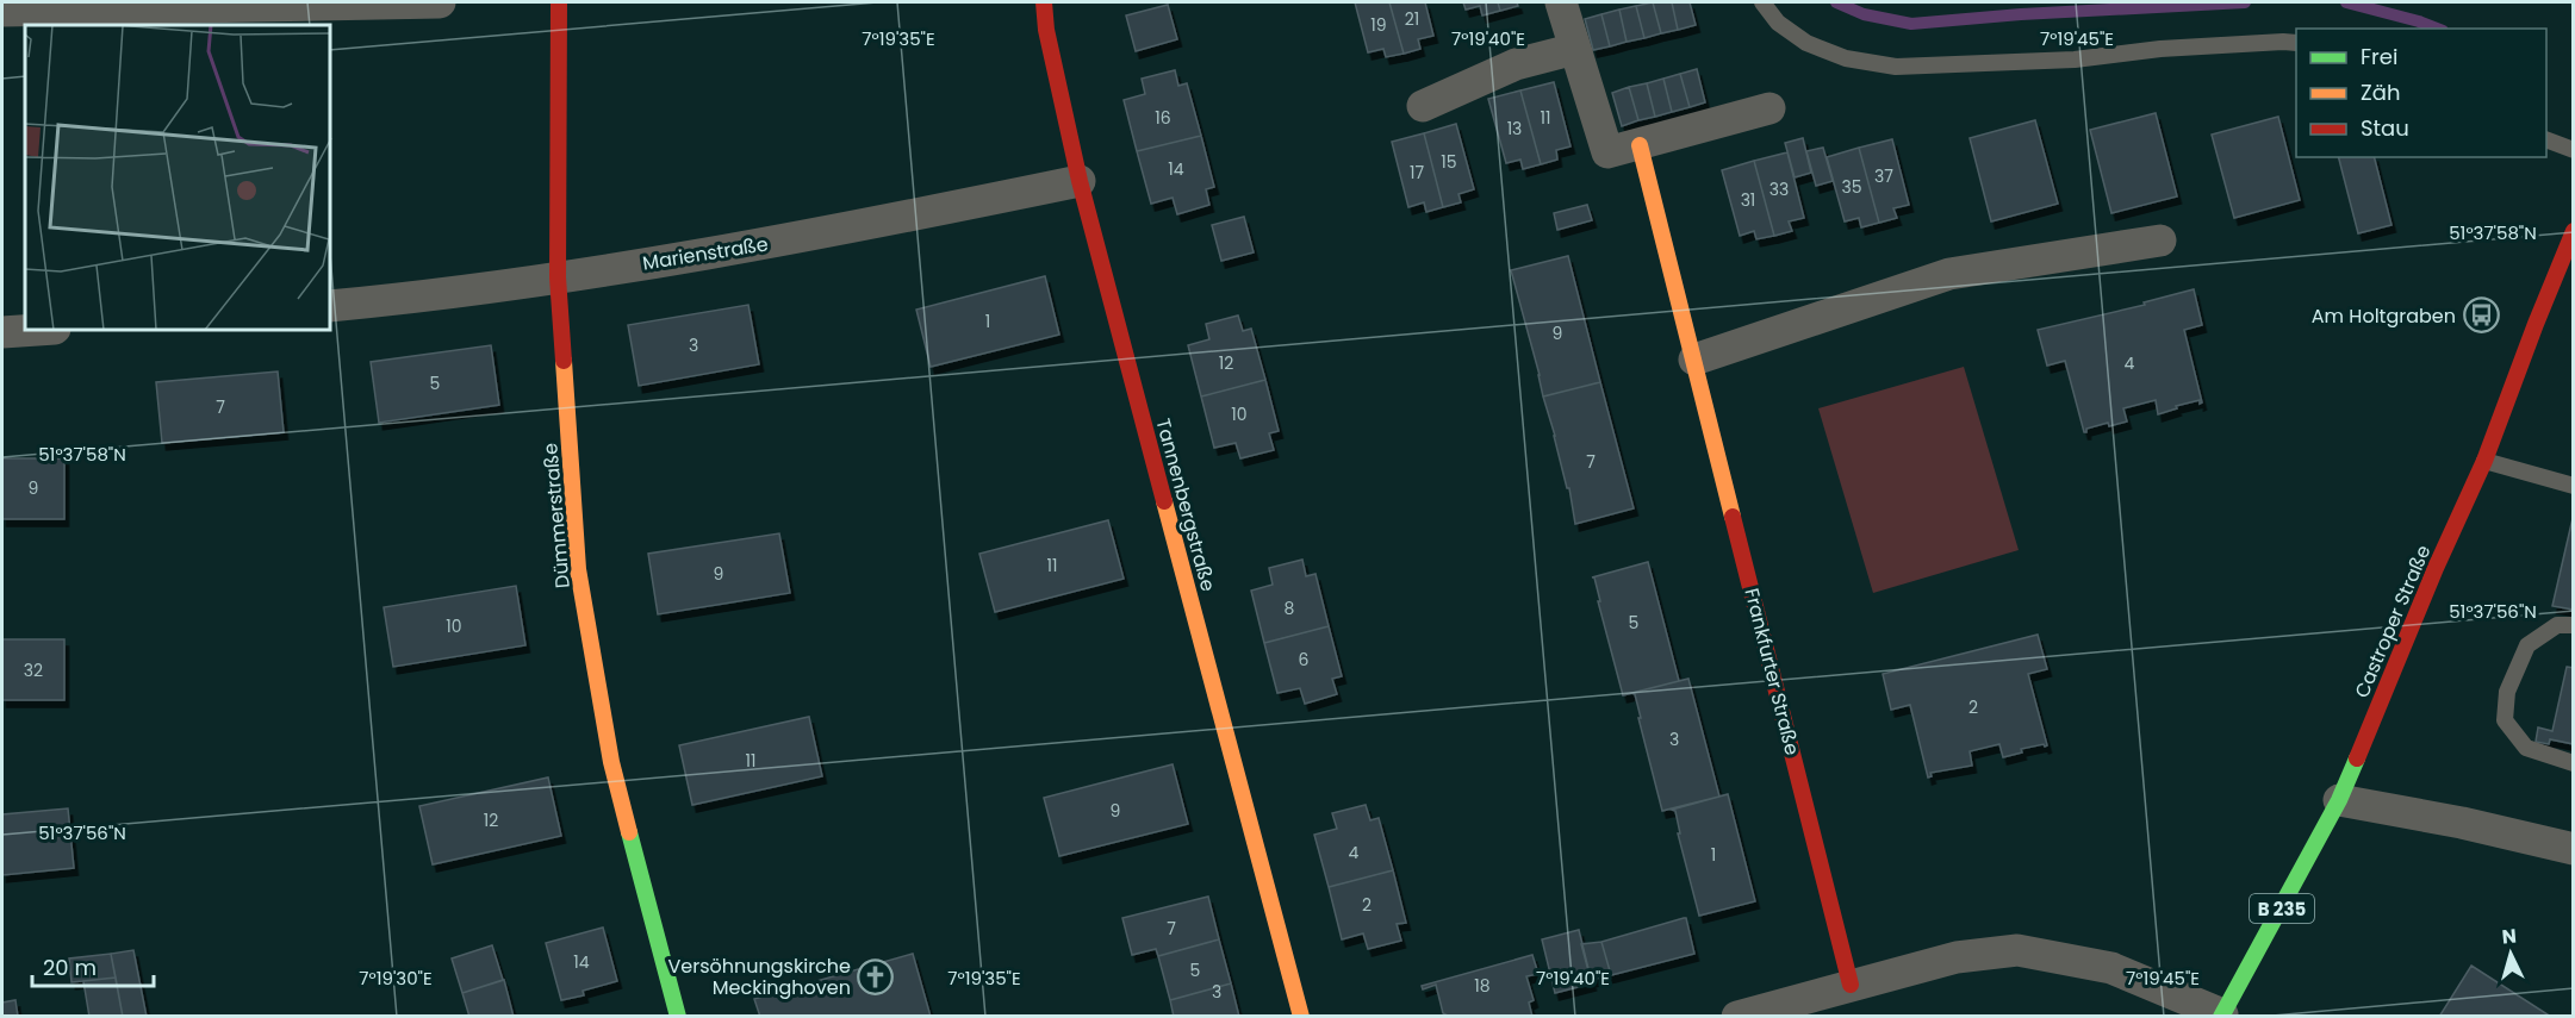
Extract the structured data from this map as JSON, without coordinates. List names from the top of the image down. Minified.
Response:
{"streets":{"street":["Marienstraße","Tannenbergstraße","Dümmerstraße","Castroper Straße","Frankfurter Straße","B 235"]},"crossings":[["Marienstraße","Tannenbergstraße"],["Marienstraße","Dümmerstraße"]],"places":{"bus stop":["Am Holtgraben"],"church":["Versöhnungskirche Meckinghoven"]},"house_numbers":["21","19","16","11","13","15","14","17","37","35","33","31","1","9","3","12","4","5","7","10","7","9","11","9","8","5","10","6","32","2","3","11","9","12","4","1","2","7","14","5","18","3"],"legend":["Frei","Zäh","Stau"],"scale_bar":"20 m","north":"top","coordinates":["7°19'35\"E","7°19'40\"E","7°19'45\"E","51°37'58\"N","51°37'56\"N","7°19'30\"E"]}
